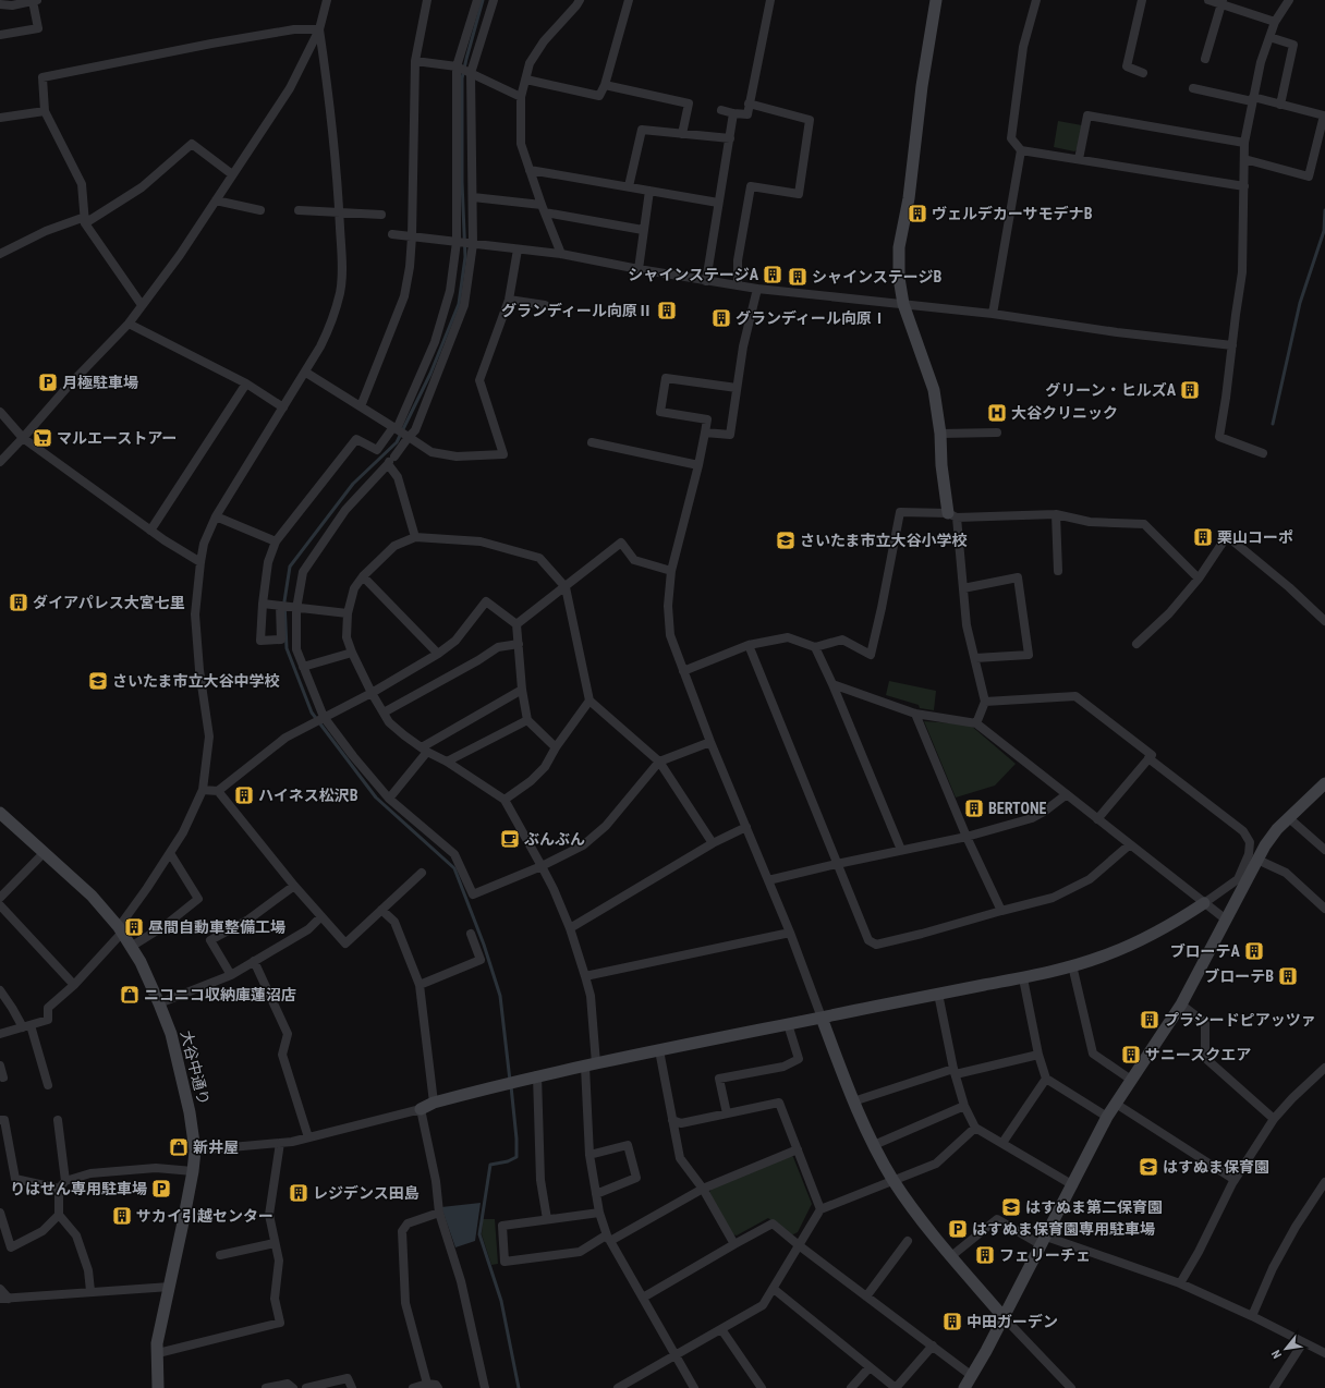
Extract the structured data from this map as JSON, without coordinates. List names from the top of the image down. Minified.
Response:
{"streets":{"street":["大谷中通り"]},"places":{"building":["ヴェルデカーサモデナB","シャインステージA","シャインステージB","グランディール向原Ⅱ","グランディール向原Ⅰ","グリーン・ヒルズA","栗山コーポ","ダイアパレス大宮七里","ハイネス松沢B","BERTONE","昼間自動車整備工場","ブローテA","ブローテB","プラシードピアッツァ","サニースクエア","レジデンス田島","サカイ引越センター","フェリーチェ","中田ガーデン"],"parking":["月極駐車場","りはせん専用駐車場","はすぬま保育園専用駐車場"],"hospital":["大谷クリニック"],"supermarket":["マルエーストアー"],"school or university":["さいたま市立大谷小学校","さいたま市立大谷中学校","はすぬま保育園","はすぬま第二保育園"],"cafe":["ぶんぶん"],"shop":["ニコニコ収納庫蓮沼店","新井屋"]},"north":"bottom left"}
